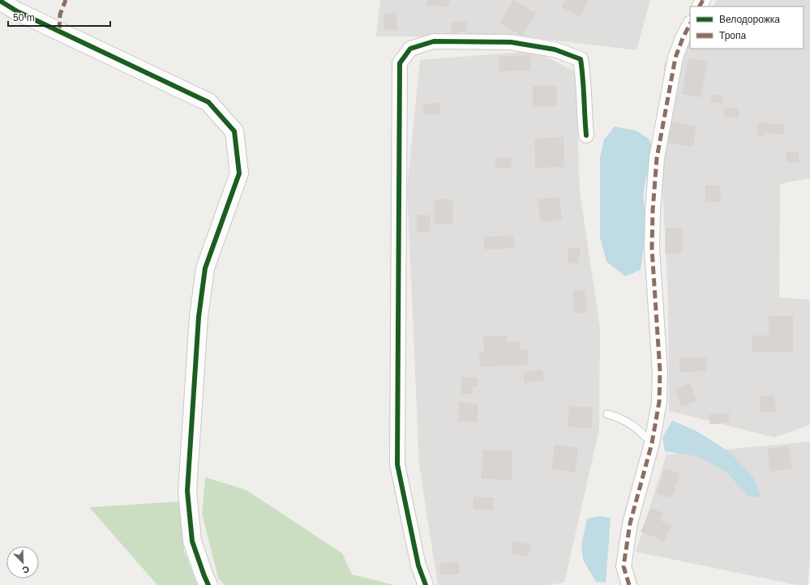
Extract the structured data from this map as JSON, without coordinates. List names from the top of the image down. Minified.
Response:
{"legend":["Велодорожка","Тропа"],"scale_bar":"50 m","north":"bottom right"}
